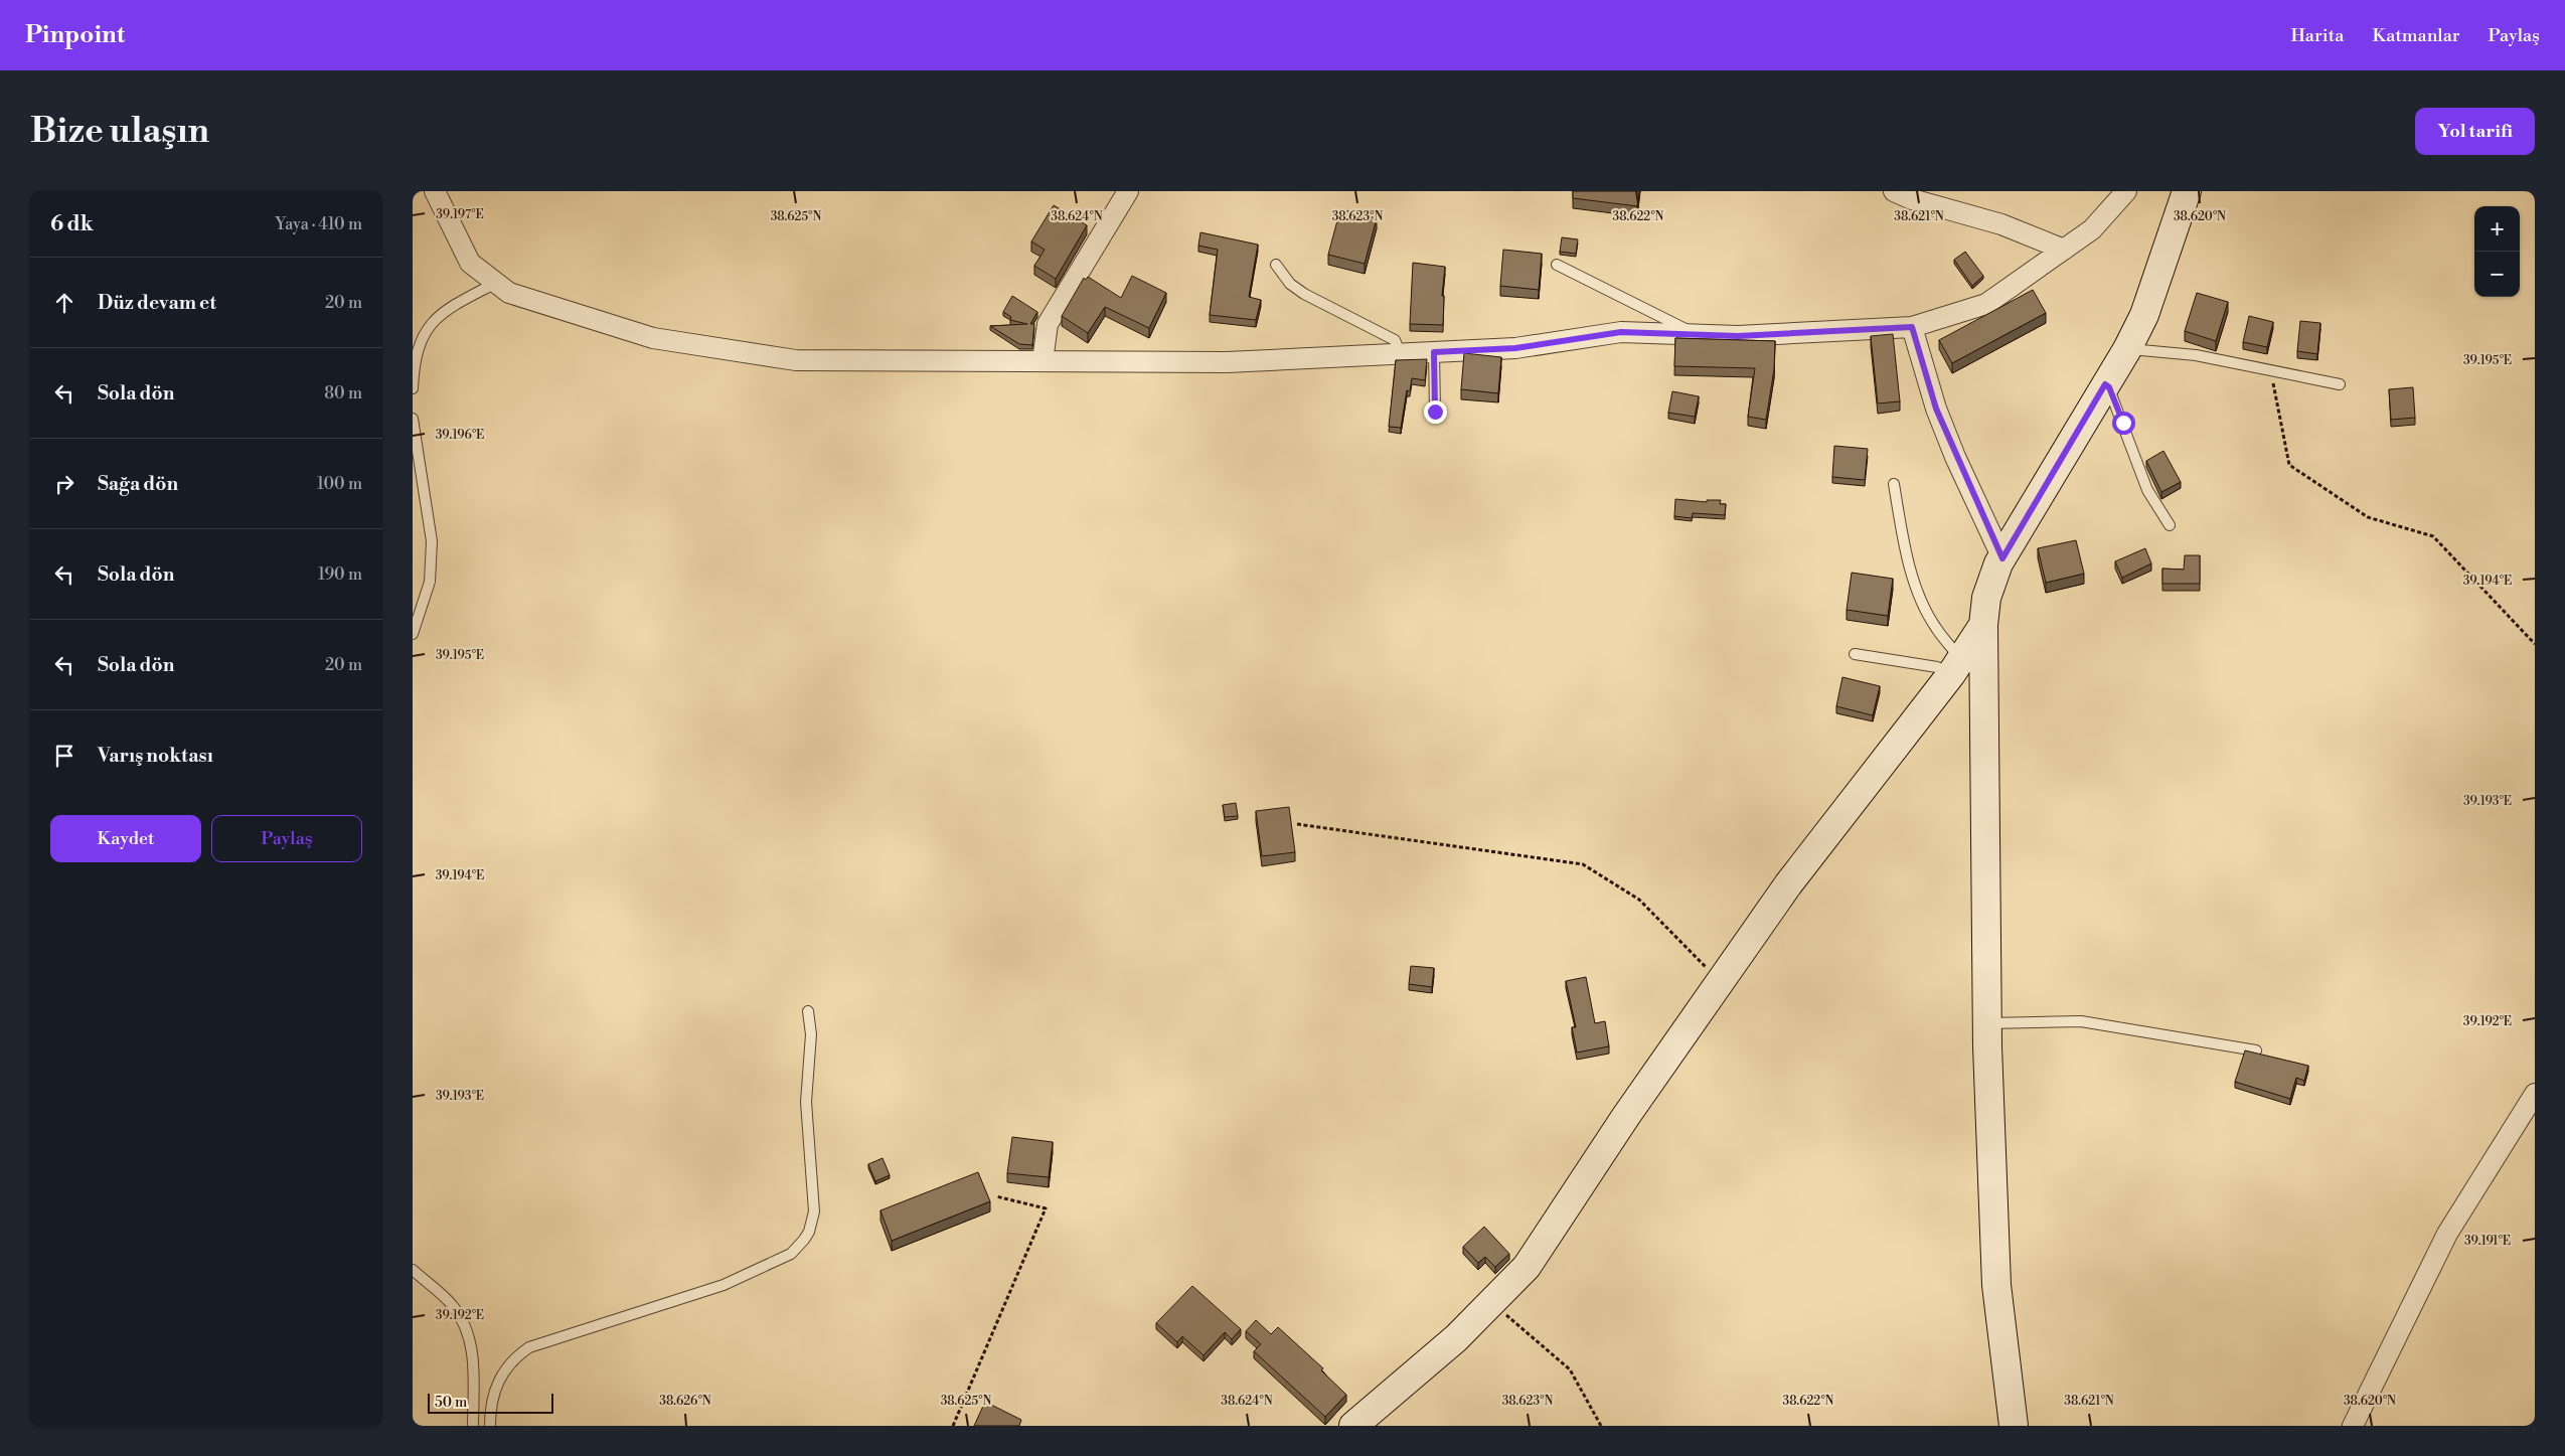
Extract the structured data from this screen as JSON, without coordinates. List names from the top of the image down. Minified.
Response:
{"scale_bar":"50 m","page":{"header":"Pinpoint","nav":["Harita","Katmanlar","Paylaş"],"buttons":["Yol tarifi",["Kaydet","Paylaş"]],"title":"Bize ulaşın","heading":["6 dk","Yaya · 410 m"],"map_buttons":["+","−"],"list":[["Düz devam et","20 m"],["Sola dön","80 m"],["Sağa dön","100 m"],["Sola dön","190 m"],["Sola dön","20 m"],"Varış noktası"],"scale":"50 m"},"coordinates":["39.197°E","38.625°N","38.624°N","38.623°N","38.622°N","38.621°N","38.620°N","39.195°E","39.196°E","39.194°E","39.193°E","39.192°E","39.191°E","38.626°N"]}
